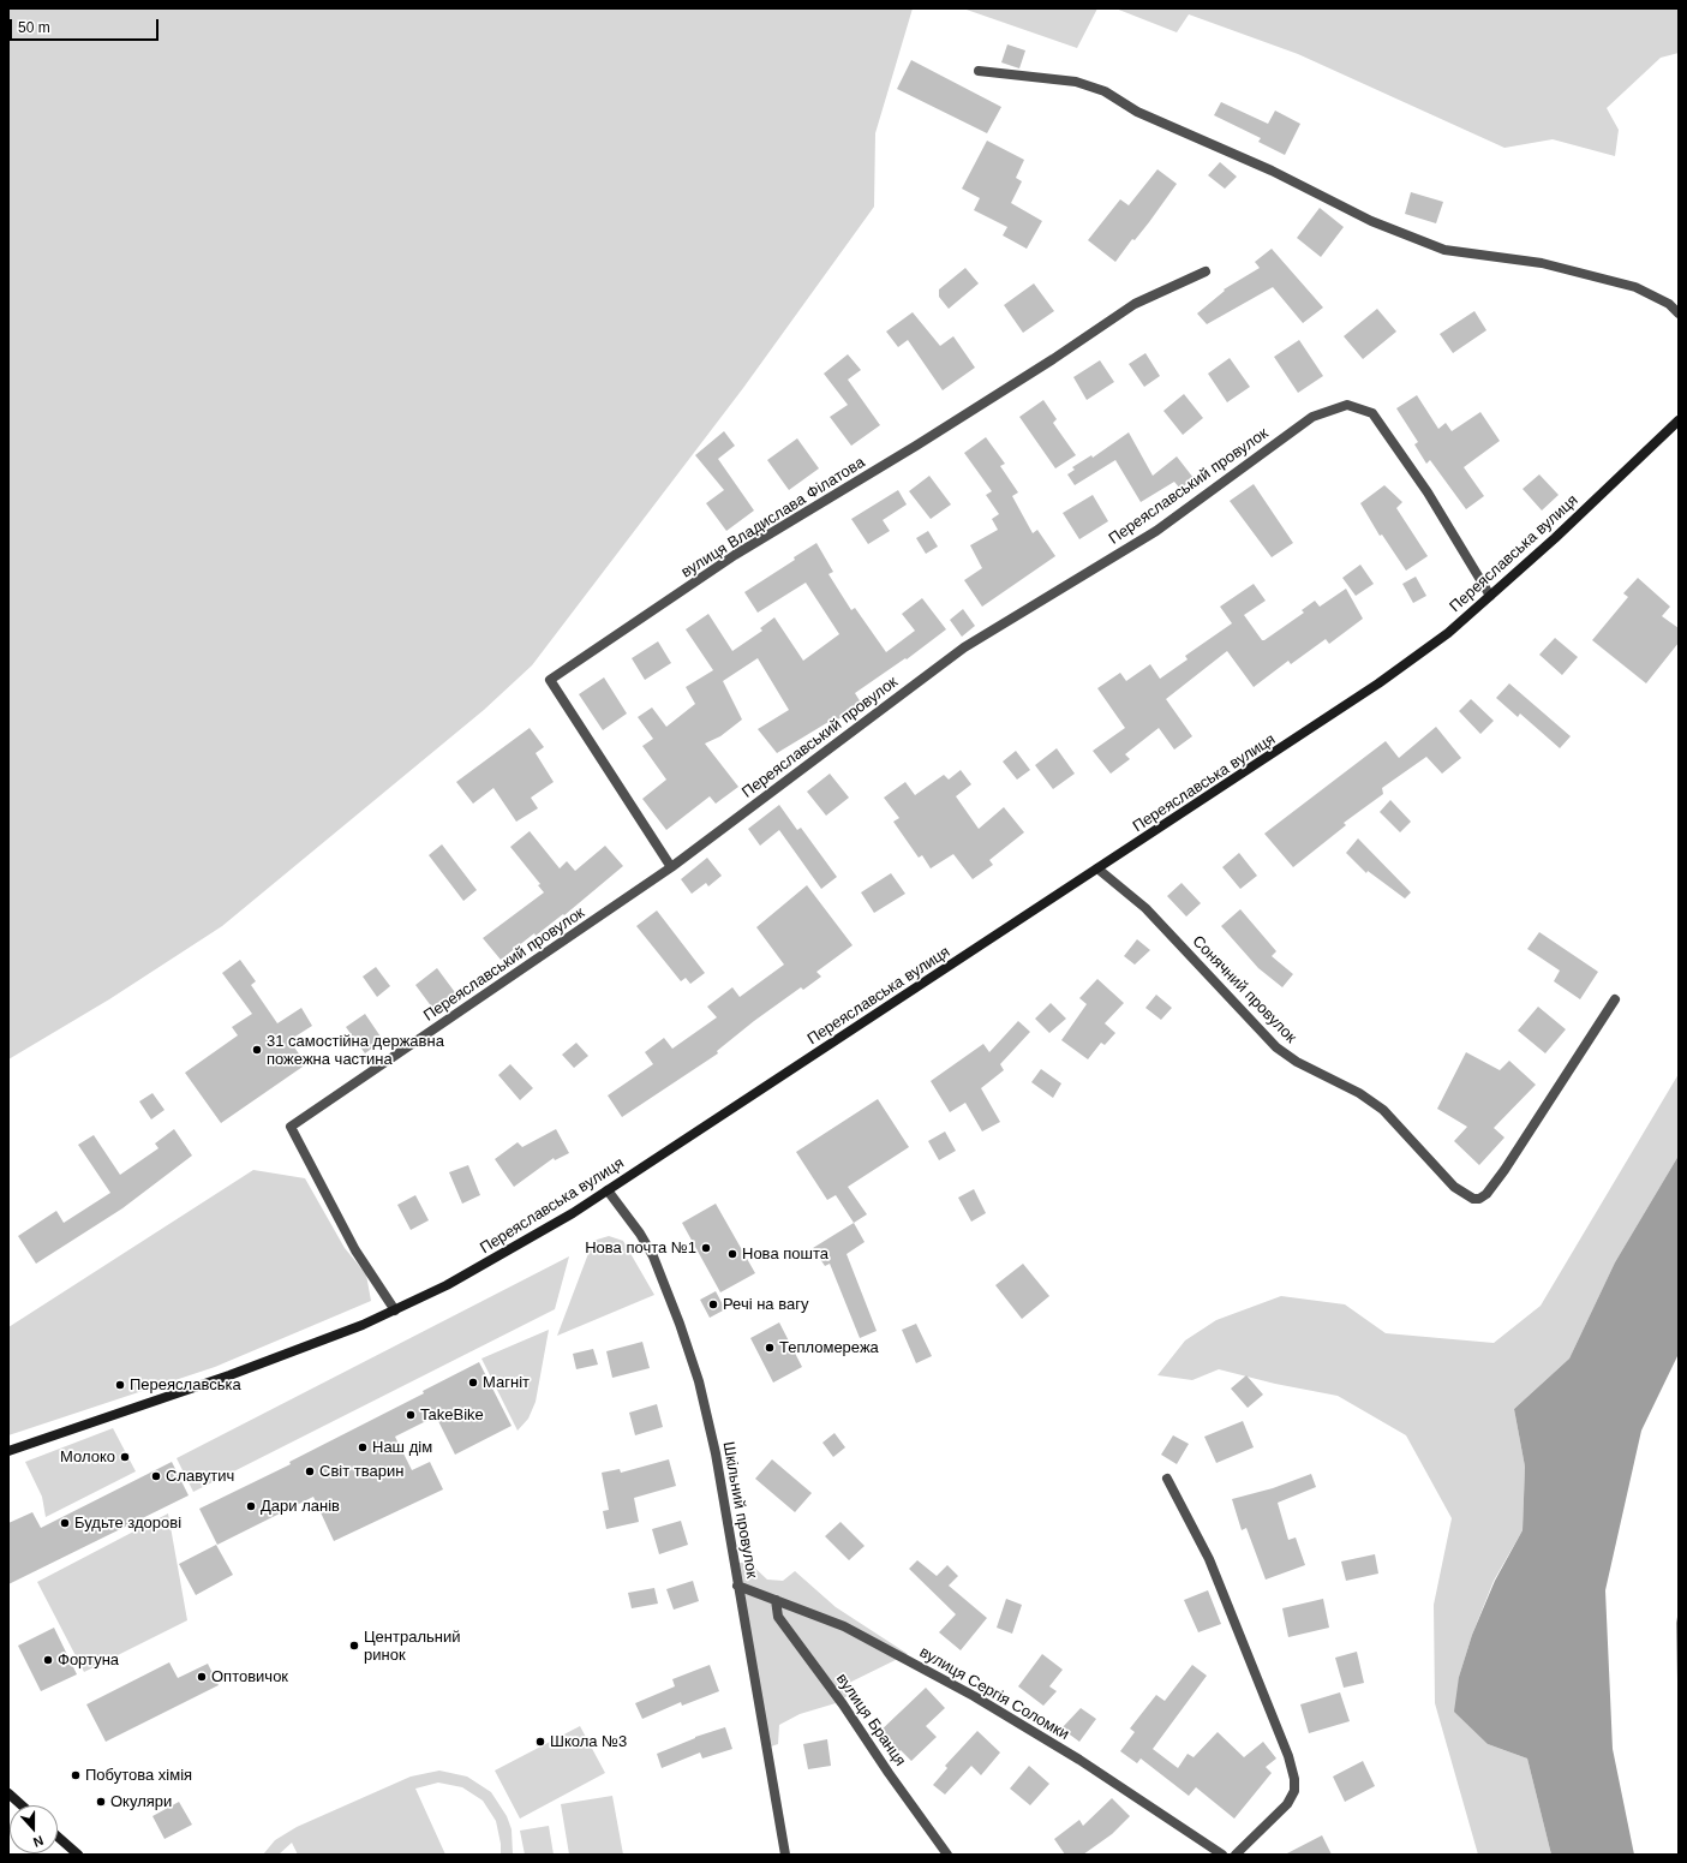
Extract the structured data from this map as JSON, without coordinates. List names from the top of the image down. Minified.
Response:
{"streets":{"main road":["Переяславська вулиця"],"street":["Переяславський провулок","вулиця Владислава Філатова","Сонячний провулок","Шкільний провулок","вулиця Сергія Соломки","вулиця Бранця"]},"crossings":[["Переяславський провулок","вулиця Владислава Філатова"],["Переяславський провулок","Переяславська вулиця"],["Переяславська вулиця","Сонячний провулок"],["Переяславська вулиця","Шкільний провулок"],["Шкільний провулок","вулиця Сергія Соломки"],["вулиця Сергія Соломки","вулиця Бранця"]],"places":["31 самостійна державна пожежна частина","Нова почта №1","Нова пошта","Речі на вагу","Тепломережа","Магніт","Переяславська","TakeBike","Наш дім","Молоко","Світ тварин","Славутич","Дари ланів","Будьте здорові","Центральний ринок","Фортуна","Оптовичок","Школа №3","Побутова хімія","Окуляри"],"scale_bar":"50 m","north":"bottom"}
